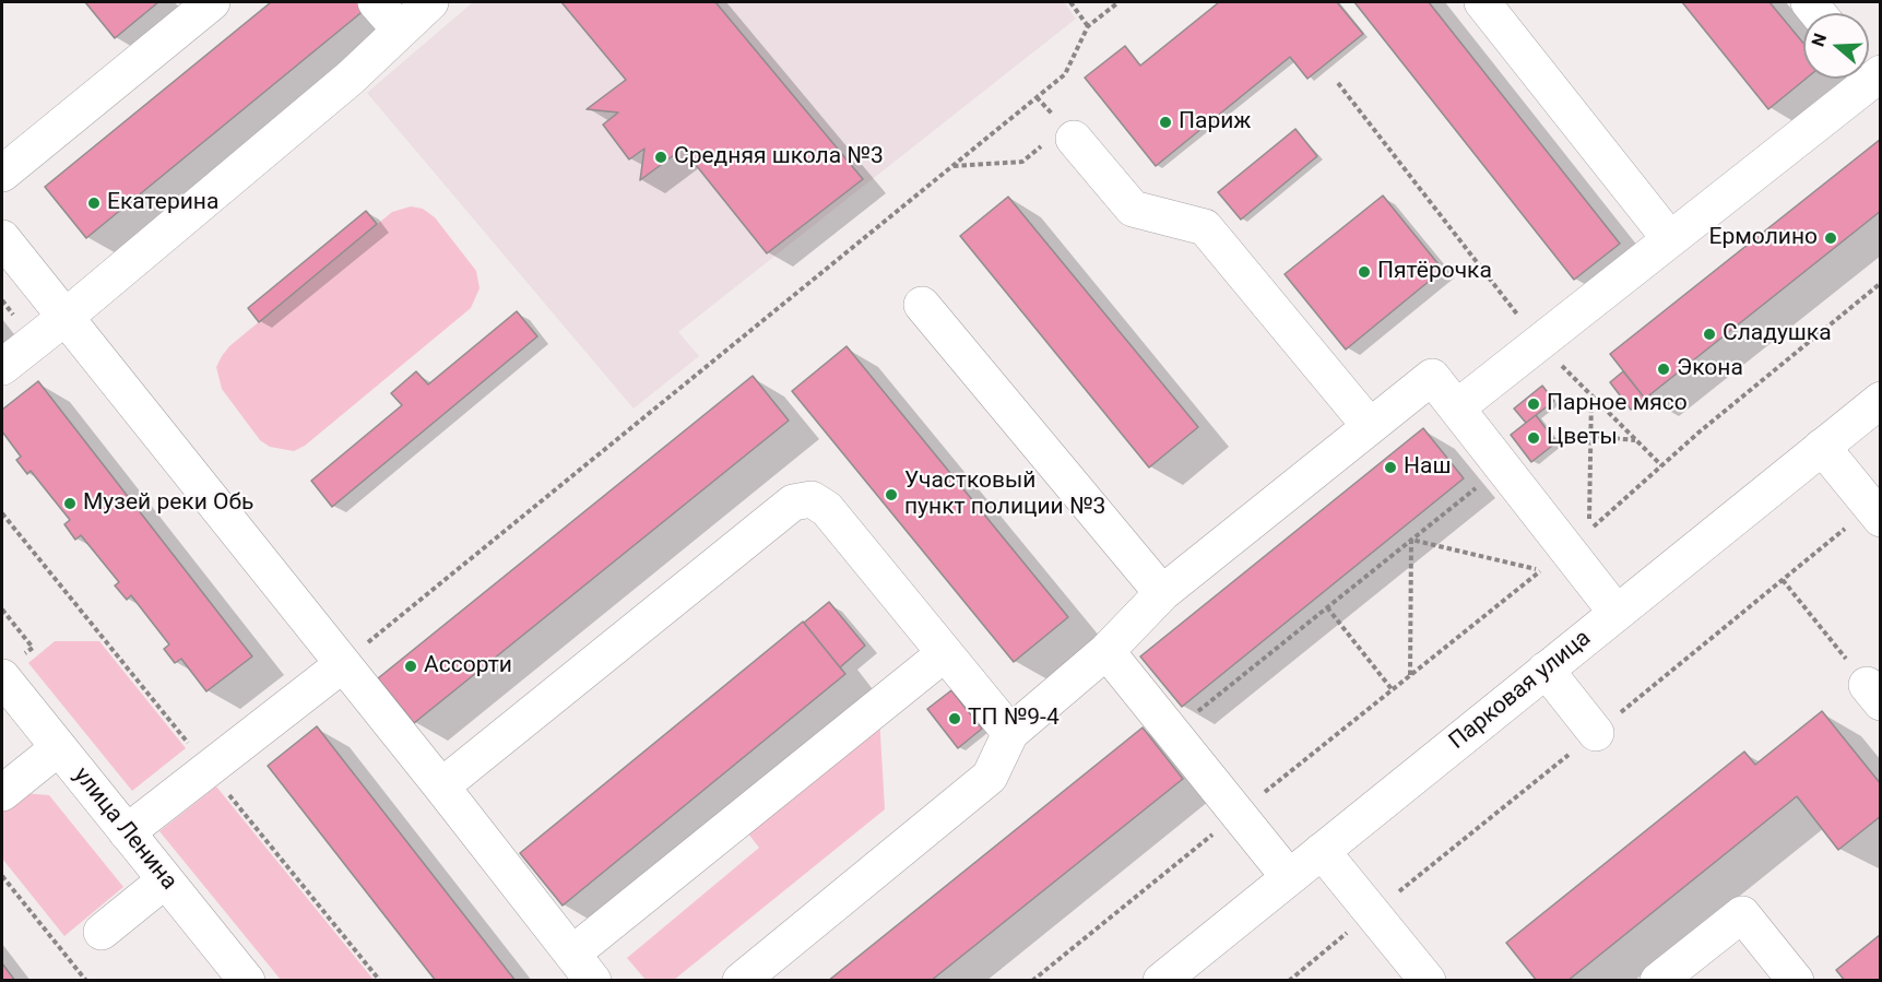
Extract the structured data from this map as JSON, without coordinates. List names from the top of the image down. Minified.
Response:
{"streets":{"main road":["Парковая улица","улица Ленина"]},"places":["Париж","Средняя школа №3","Екатерина","Ермолино","Пятёрочка","Сладушка","Экона","Парное мясо","Цветы","Наш","Участковый пункт полиции №3","Музей реки Обь","Ассорти","ТП №9-4"],"north":"left"}
